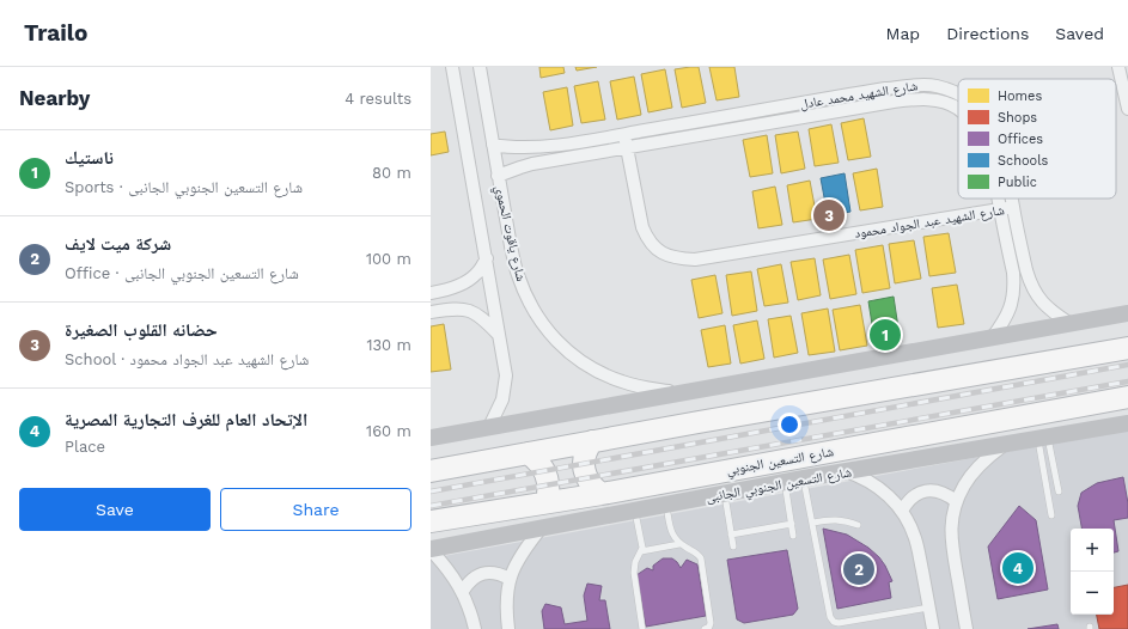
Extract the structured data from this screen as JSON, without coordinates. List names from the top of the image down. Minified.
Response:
{"streets":{"highway":["شارع التسعين الجنوبي"],"street":["شارع الشهيد محمد عادل","شارع الشهيد عبد الجواد محمود","شارع ياقوت الحموي","شارع التسعين الجنوبي الجانبى"]},"crossings":[["شارع الشهيد محمد عادل","شارع الشهيد عبد الجواد محمود"],["شارع الشهيد محمد عادل","شارع ياقوت الحموي"]],"legend":["Homes","Shops","Offices","Schools","Public"],"page":{"header":"Trailo","nav":["Map","Directions","Saved"],"heading":["Nearby","4 results"],"list":[{"mark":"1","name":"ناستيك","note":"Sports · شارع التسعين الجنوبي الجانبى","value":"80 m"},{"mark":"2","name":"شركة ميت لايف","note":"Office · شارع التسعين الجنوبي الجانبى","value":"100 m"},{"mark":"3","name":"حضانه القلوب الصغيرة","note":"School · شارع الشهيد عبد الجواد محمود","value":"130 m"},{"mark":"4","name":"الإتحاد العام للغرف التجارية المصرية","note":"Place","value":"160 m"}],"pins":["3","1","4","2"],"buttons":["Save","Share"],"map_buttons":["+","−"]}}
